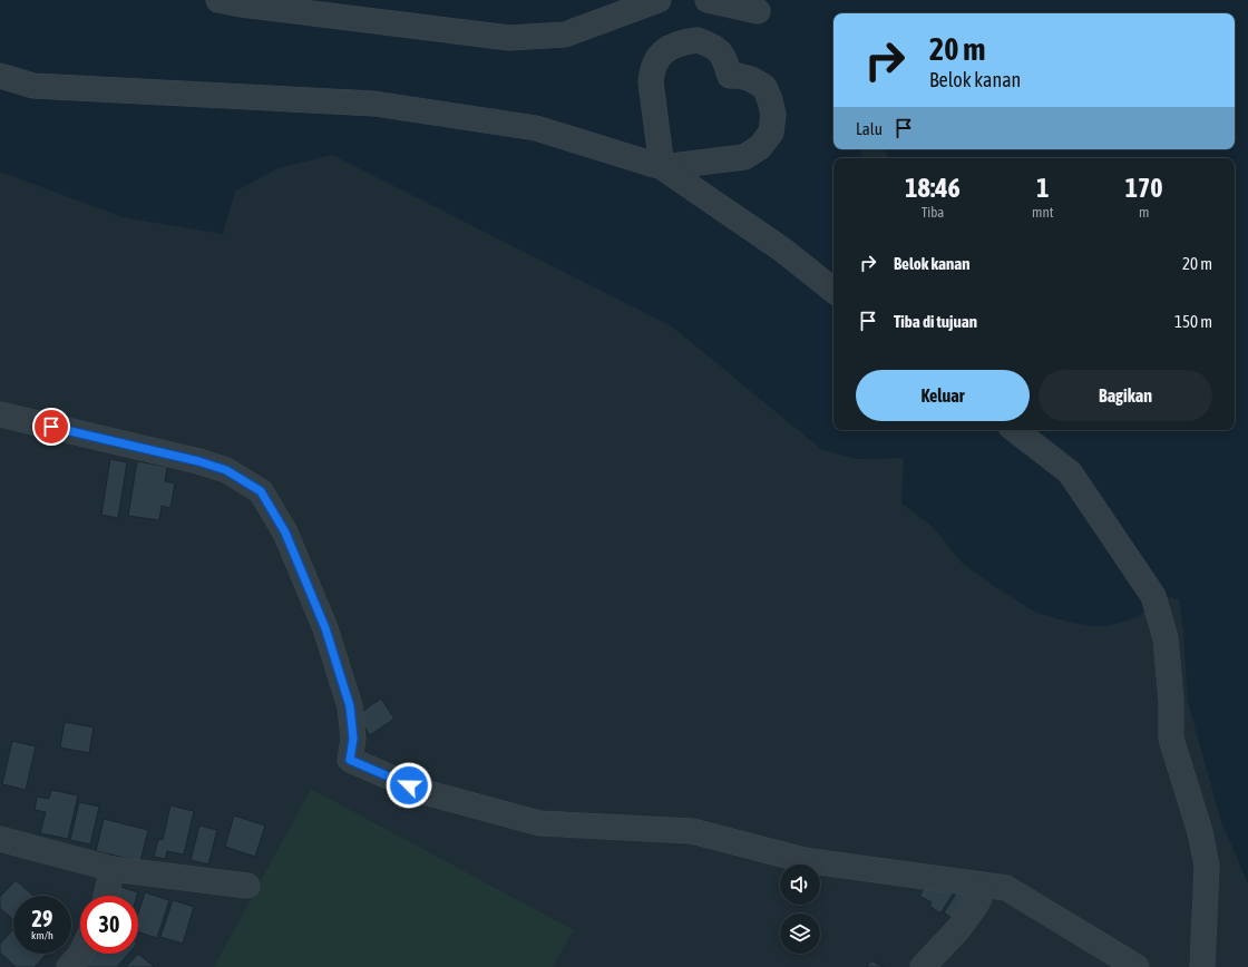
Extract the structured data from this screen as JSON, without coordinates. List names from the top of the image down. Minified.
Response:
{"page":{"turn":["20 m","Belok kanan"],"then":"Lalu","eta":["18:46","Tiba","1","mnt","170","m"],"list":[{"name":"Belok kanan","value":"20 m"},{"name":"Tiba di tujuan","value":"150 m"}],"buttons":["Keluar","Bagikan"],"speed":"29 km/h","limit":"30"}}
